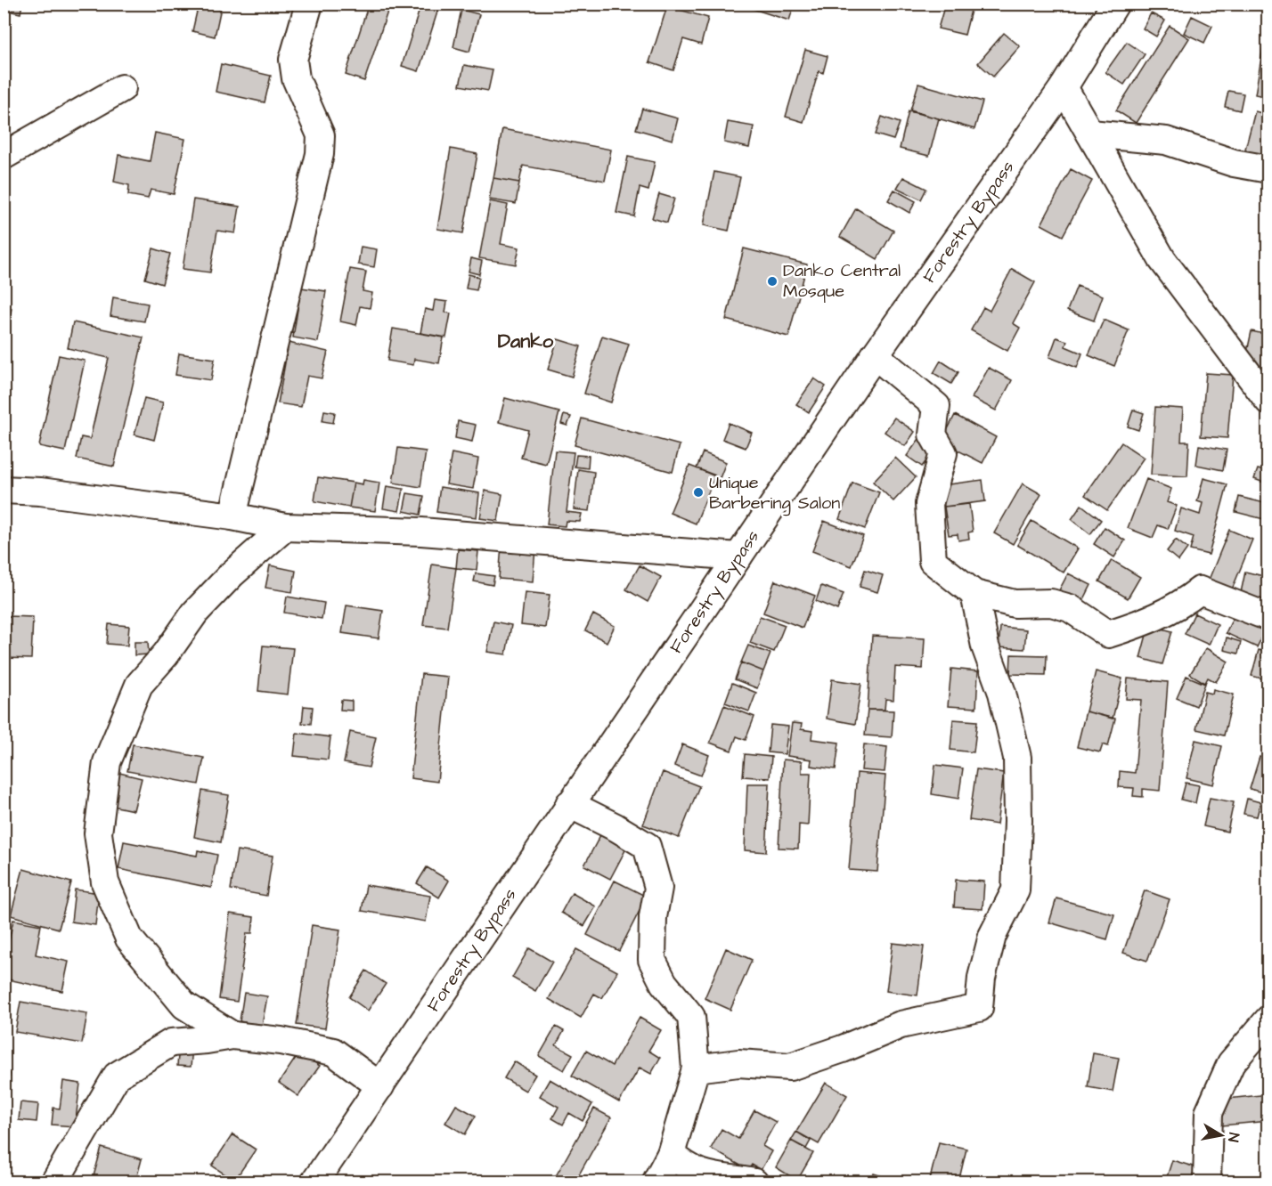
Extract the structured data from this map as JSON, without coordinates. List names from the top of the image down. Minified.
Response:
{"streets":{"street":["Forestry Bypass"]},"districts":["Danko"],"places":["Danko Central Mosque","Unique Barbering Salon"],"north":"right"}
